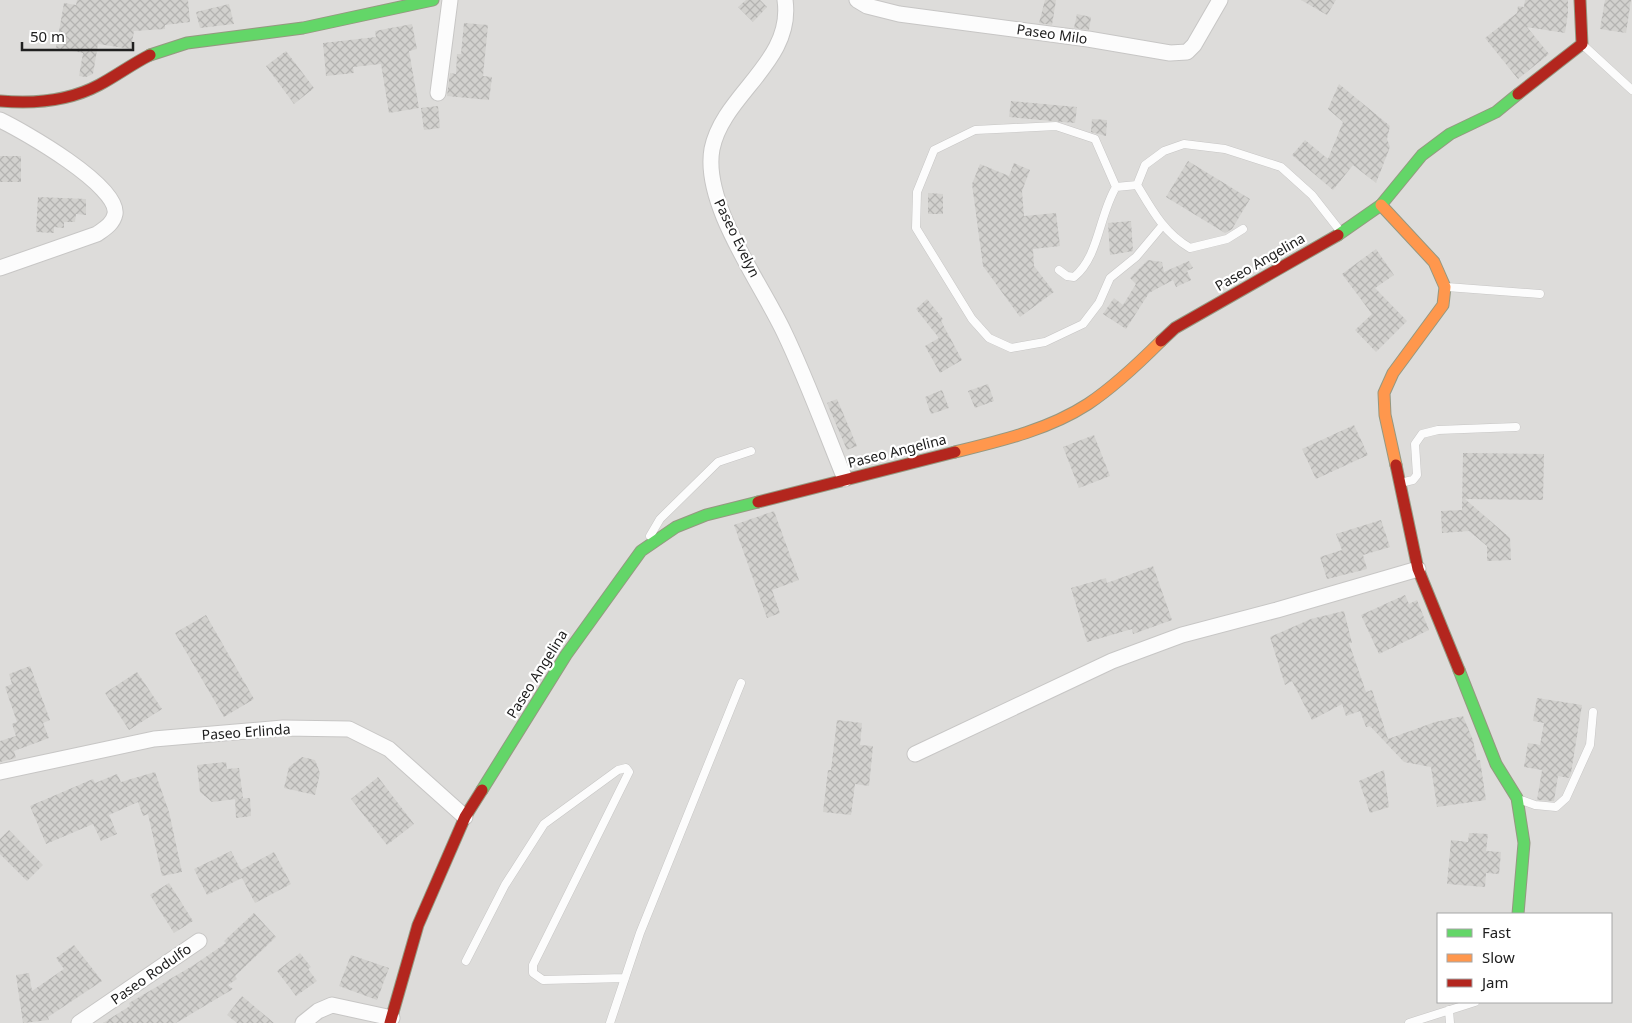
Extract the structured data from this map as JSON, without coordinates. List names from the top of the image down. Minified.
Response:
{"streets":{"street":["Paseo Milo","Paseo Evelyn","Paseo Angelina","Paseo Erlinda","Paseo Rodulfo"]},"crossings":[["Paseo Evelyn","Paseo Angelina"],["Paseo Angelina","Paseo Erlinda"]],"legend":["Fast","Slow","Jam"],"scale_bar":"50 m"}
